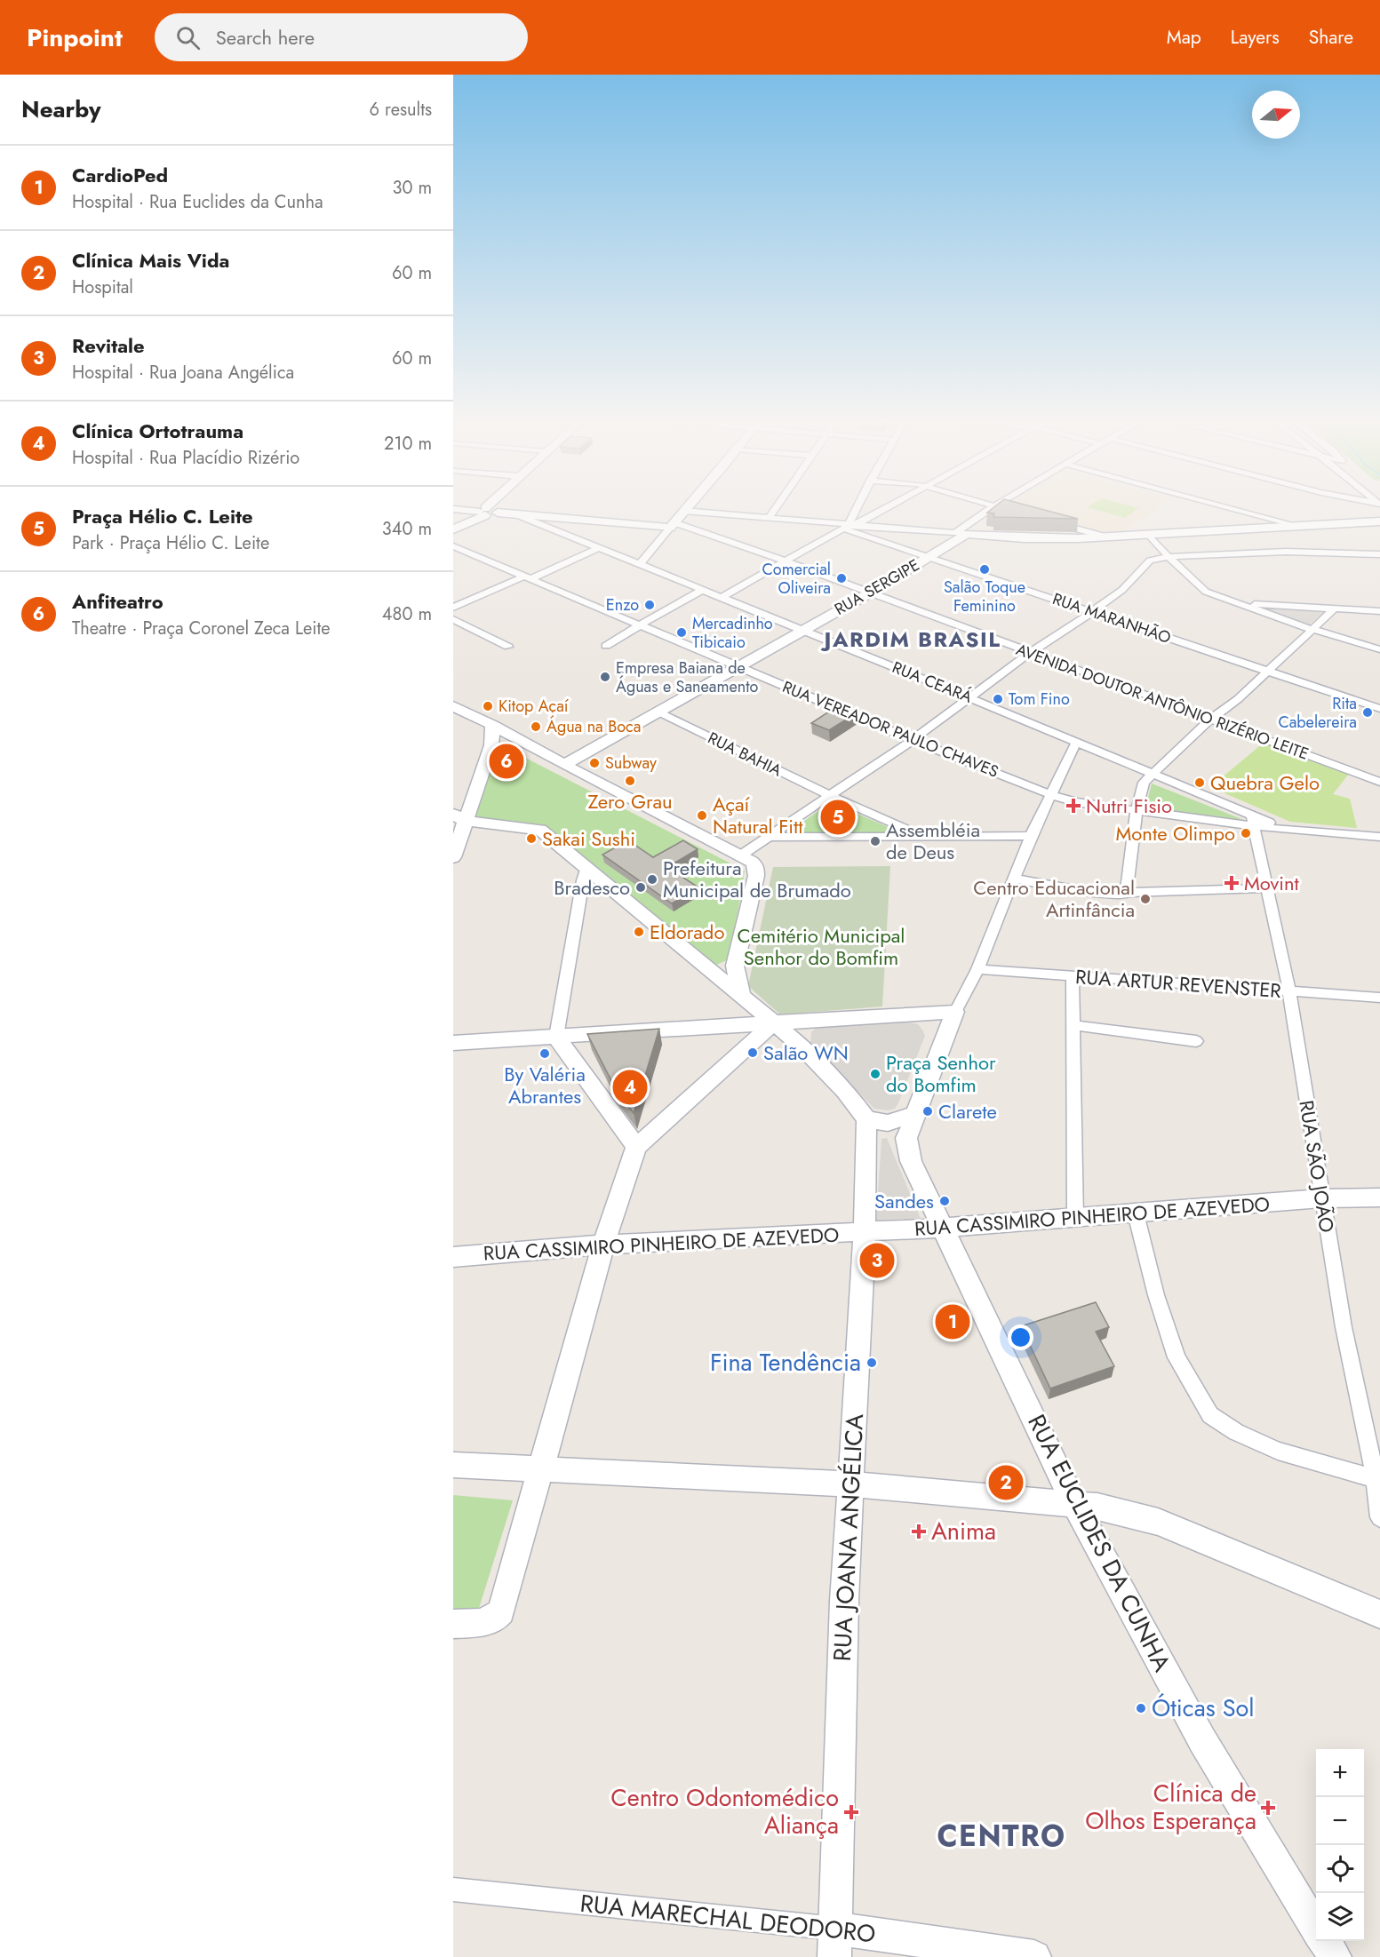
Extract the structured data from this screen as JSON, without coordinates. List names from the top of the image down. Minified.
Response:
{"streets":{"street":["RUA SERGIPE","RUA MARANHÃO","RUA CEARÁ","AVENIDA DOUTOR ANTÔNIO RIZÉRIO LEITE","RUA VEREADOR PAULO CHAVES","RUA BAHIA","RUA ARTUR REVENSTER","RUA SÃO JOÃO","RUA CASSIMIRO PINHEIRO DE AZEVEDO","RUA JOANA ANGÉLICA","RUA EUCLIDES DA CUNHA","RUA MARECHAL DEODORO"]},"crossings":[["RUA SERGIPE","RUA MARANHÃO"],["RUA SERGIPE","RUA CEARÁ"],["RUA SERGIPE","AVENIDA DOUTOR ANTÔNIO RIZÉRIO LEITE"],["RUA SERGIPE","RUA VEREADOR PAULO CHAVES"],["RUA SERGIPE","RUA BAHIA"],["RUA CEARÁ","RUA VEREADOR PAULO CHAVES"],["RUA CEARÁ","RUA SÃO JOÃO"],["RUA VEREADOR PAULO CHAVES","RUA SÃO JOÃO"],["RUA ARTUR REVENSTER","RUA SÃO JOÃO"],["RUA SÃO JOÃO","RUA CASSIMIRO PINHEIRO DE AZEVEDO"],["RUA CASSIMIRO PINHEIRO DE AZEVEDO","RUA JOANA ANGÉLICA"],["RUA CASSIMIRO PINHEIRO DE AZEVEDO","RUA EUCLIDES DA CUNHA"],["RUA JOANA ANGÉLICA","RUA MARECHAL DEODORO"]],"districts":["JARDIM BRASIL","CENTRO"],"parks":["Cemitério Municipal Senhor do Bomfim"],"places":{"other":["Salão Toque Feminino","Comercial Oliveira","Enzo","Mercadinho Tibicaio","Empresa Baiana de Águas e Saneamento","Tom Fino","Kitop Açaí","Rita Cabelereira","Água na Boca","Subway","Zero Grau","Quebra Gelo","Açaí Natural Fitt","Monte Olimpo","Sakai Sushi","Assembléia de Deus","Prefeitura Municipal de Brumado","Bradesco","Centro Educacional Artinfância","Eldorado","Salão WN","By Valéria Abrantes","Praça Senhor do Bomfim","Clarete","Sandes","Fina Tendência","Óticas Sol"],"health":["Nutri Fisio","Movint","Anima","Clínica de Olhos Esperança","Centro Odontomédico Aliança"]},"north":"right","page":{"header":"Pinpoint","search":"Search here","nav":["Map","Layers","Share"],"heading":["Nearby","6 results"],"list":[{"mark":"1","name":"CardioPed","note":"Hospital · Rua Euclides da Cunha","value":"30 m"},{"mark":"2","name":"Clínica Mais Vida","note":"Hospital","value":"60 m"},{"mark":"3","name":"Revitale","note":"Hospital · Rua Joana Angélica","value":"60 m"},{"mark":"4","name":"Clínica Ortotrauma","note":"Hospital · Rua Placídio Rizério","value":"210 m"},{"mark":"5","name":"Praça Hélio C. Leite","note":"Park · Praça Hélio C. Leite","value":"340 m"},{"mark":"6","name":"Anfiteatro","note":"Theatre · Praça Coronel Zeca Leite","value":"480 m"}],"pins":["6","5","4","3","1","2"],"map_buttons":["+","−"]}}
